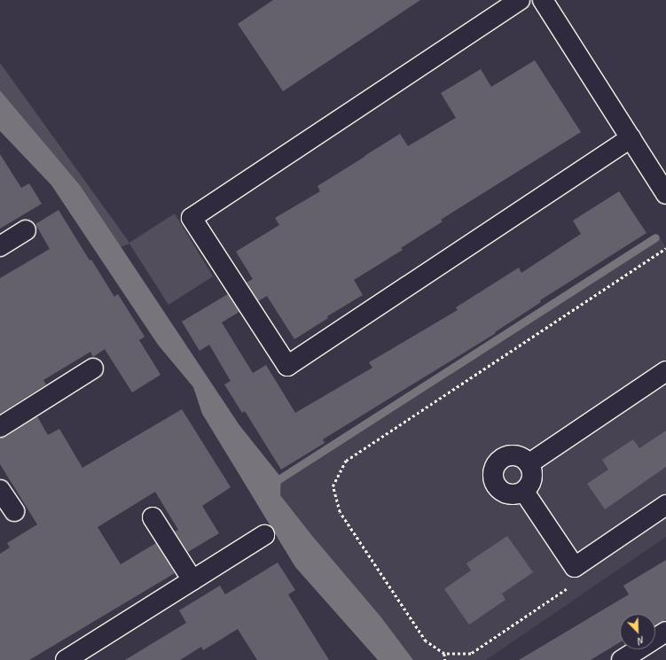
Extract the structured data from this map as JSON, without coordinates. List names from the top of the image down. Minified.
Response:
{"north":"bottom right"}
